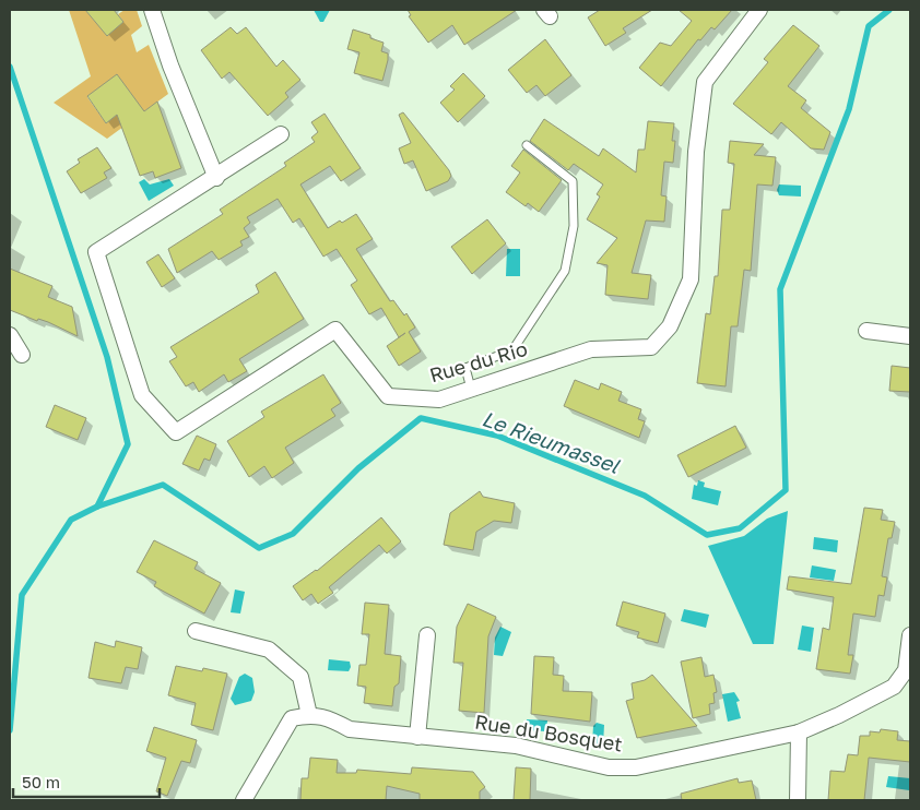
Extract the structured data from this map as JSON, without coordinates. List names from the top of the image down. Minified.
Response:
{"streets":{"street":["Rue du Rio","Rue du Bosquet"]},"water":["Le Rieumassel"],"scale_bar":"50 m"}
